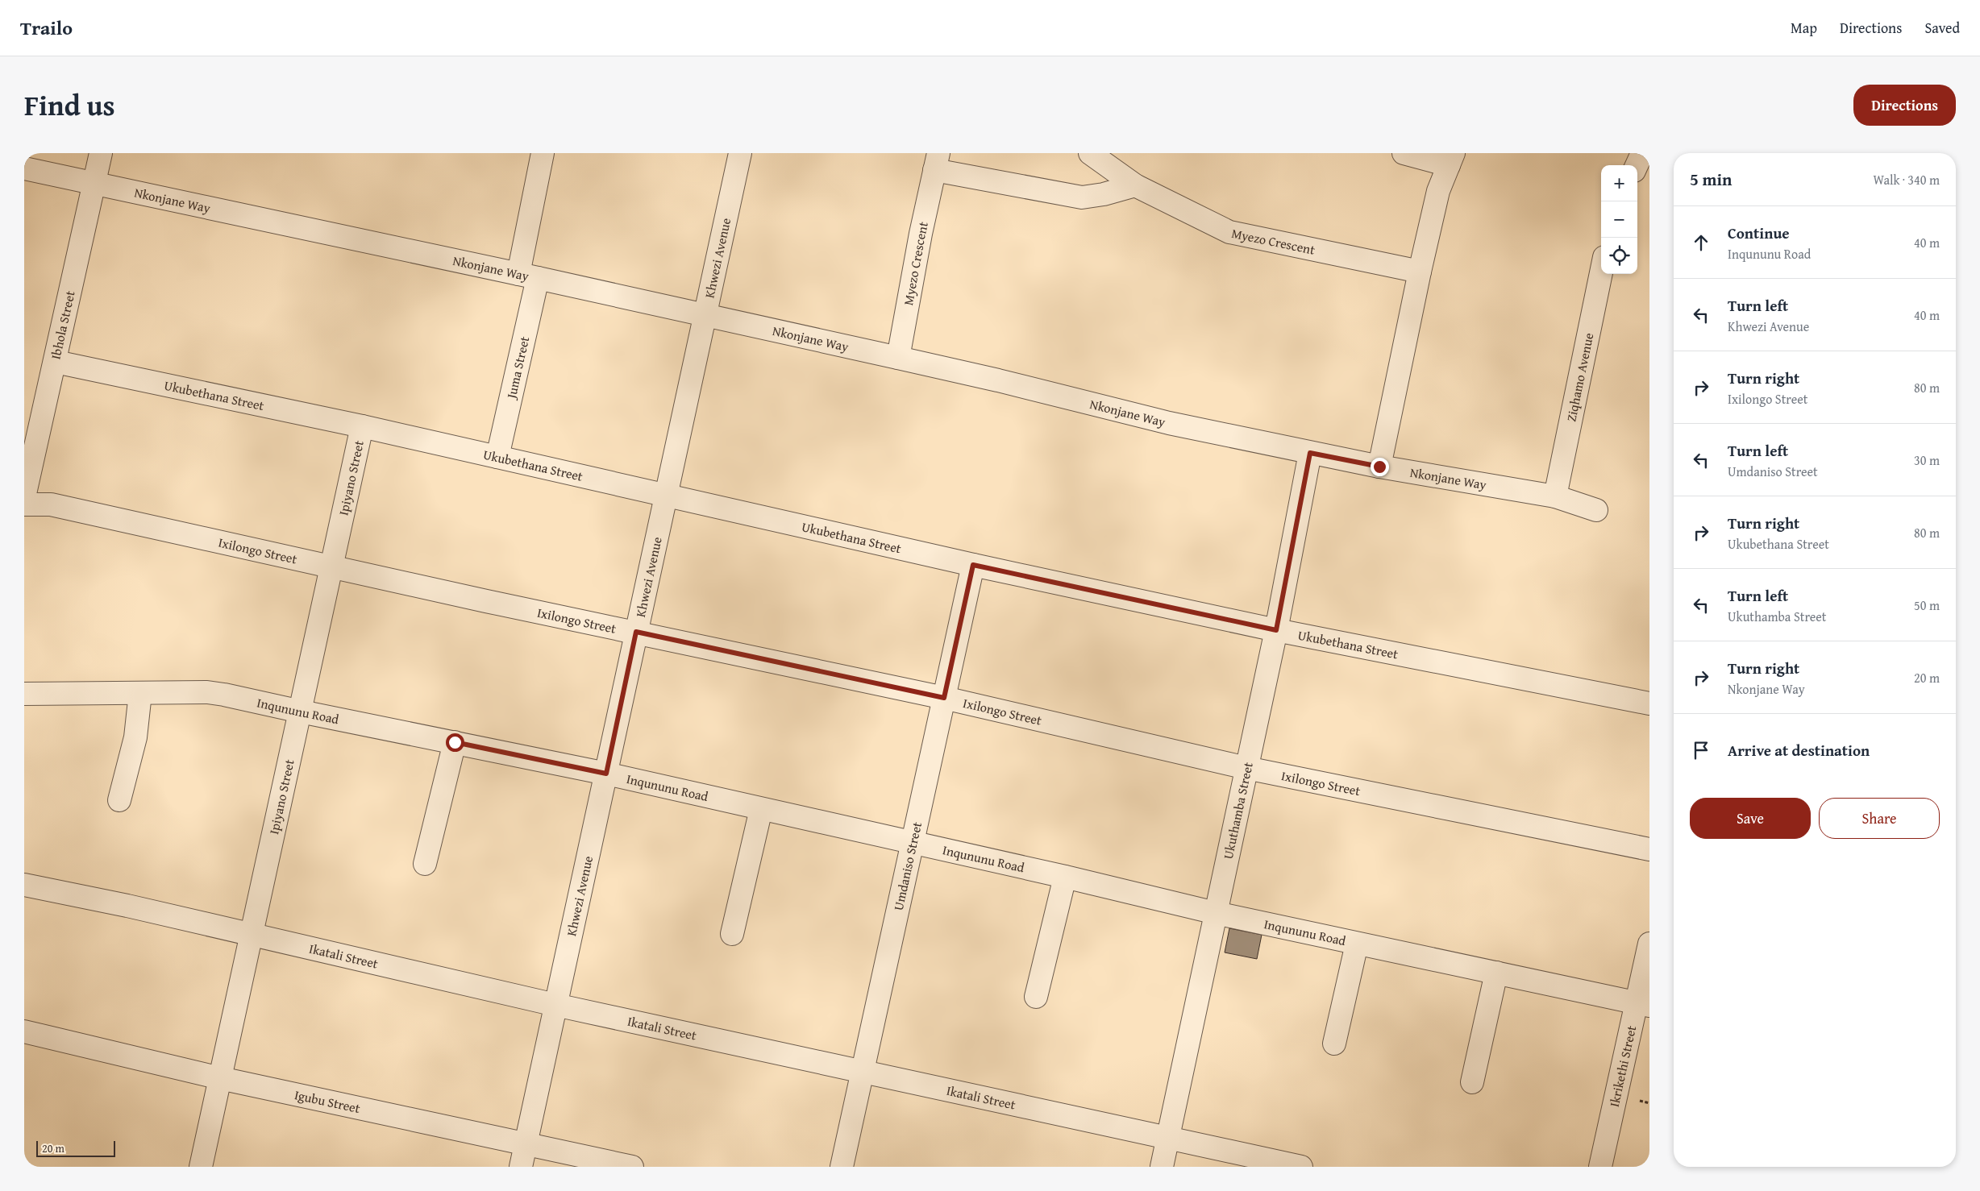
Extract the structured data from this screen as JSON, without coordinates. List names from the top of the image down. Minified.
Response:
{"streets":{"street":["Nkonjane Way","Myezo Crescent","Khwezi Avenue","Ibhola Street","Juma Street","Ziqhamo Avenue","Ukubethana Street","Ipiyano Street","Ixilongo Street","Inqununu Road","Ukuthamba Street","Umdaniso Street","Ikatali Street","Ikrikethi Street","Igubu Street"]},"crossings":[["Nkonjane Way","Myezo Crescent"],["Nkonjane Way","Khwezi Avenue"],["Nkonjane Way","Ibhola Street"],["Nkonjane Way","Juma Street"],["Nkonjane Way","Ziqhamo Avenue"],["Nkonjane Way","Ukuthamba Street"],["Khwezi Avenue","Ukubethana Street"],["Khwezi Avenue","Ixilongo Street"],["Khwezi Avenue","Inqununu Road"],["Khwezi Avenue","Ikatali Street"],["Khwezi Avenue","Igubu Street"],["Ibhola Street","Ukubethana Street"],["Juma Street","Ukubethana Street"],["Ukubethana Street","Ipiyano Street"],["Ukubethana Street","Ukuthamba Street"],["Ukubethana Street","Umdaniso Street"],["Ipiyano Street","Ixilongo Street"],["Ipiyano Street","Inqununu Road"],["Ipiyano Street","Ikatali Street"],["Ipiyano Street","Igubu Street"],["Ixilongo Street","Ukuthamba Street"],["Ixilongo Street","Umdaniso Street"],["Inqununu Road","Ukuthamba Street"],["Inqununu Road","Umdaniso Street"],["Inqununu Road","Ikrikethi Street"],["Ukuthamba Street","Ikatali Street"],["Umdaniso Street","Ikatali Street"]],"scale_bar":"20 m","page":{"header":"Trailo","nav":["Map","Directions","Saved"],"title":"Find us","buttons":["Directions",["Save","Share"]],"heading":["5 min","Walk · 340 m"],"map_buttons":["+","−"],"list":[["Continue","Inqununu Road","40 m"],["Turn left","Khwezi Avenue","40 m"],["Turn right","Ixilongo Street","80 m"],["Turn left","Umdaniso Street","30 m"],["Turn right","Ukubethana Street","80 m"],["Turn left","Ukuthamba Street","50 m"],["Turn right","Nkonjane Way","20 m"],"Arrive at destination"],"scale":"20 m"}}
